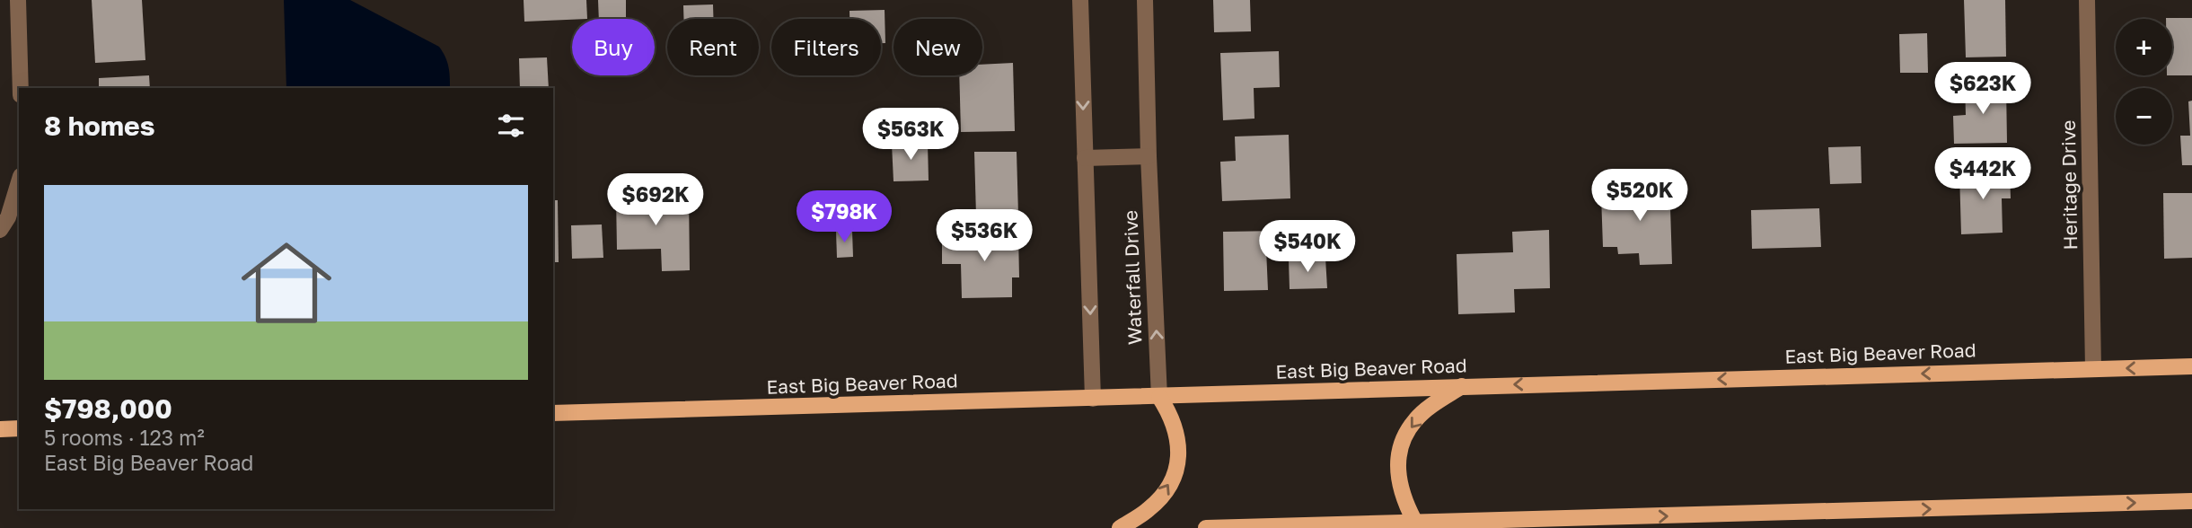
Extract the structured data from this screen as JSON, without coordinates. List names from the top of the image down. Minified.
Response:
{"streets":{"main road":["East Big Beaver Road"],"street":["Heritage Drive","Waterfall Drive"]},"crossings":[["Heritage Drive","East Big Beaver Road"],["Waterfall Drive","East Big Beaver Road"]],"page":{"map_buttons":["+","−"],"chip":["Buy","Rent","Filters","New"],"price":["$623K","$563K","$442K","$520K","$692K","$798K","$536K","$540K"],"heading":"8 homes","list":[{"name":"$798,000","note":"5 rooms · 123 m² · East Big Beaver Road"}]}}
